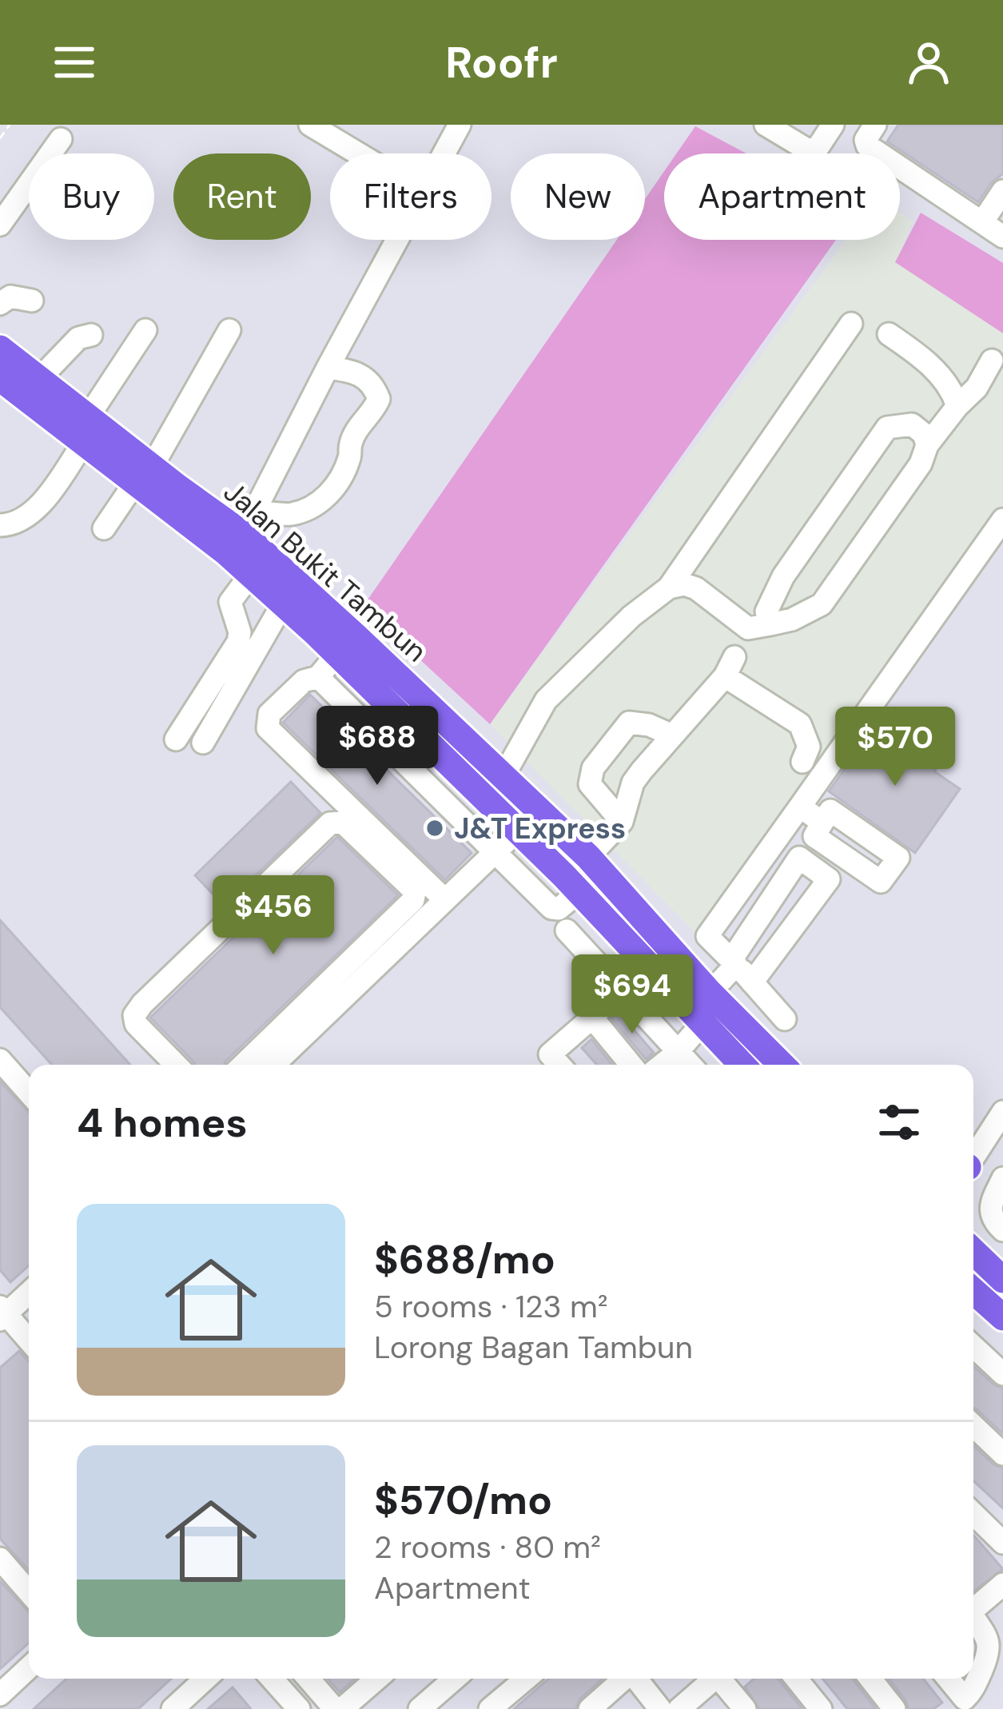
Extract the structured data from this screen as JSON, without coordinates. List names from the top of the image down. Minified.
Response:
{"streets":{"main road":["Jalan Bukit Tambun"]},"places":["J&T Express"],"page":{"header":"Roofr","chip":["Buy","Rent","Filters","New","Apartment"],"price":["$688","$570","$456","$694"],"heading":"4 homes","list":[{"name":"$688/mo","note":"5 rooms · 123 m² · Lorong Bagan Tambun"},{"name":"$570/mo","note":"2 rooms · 80 m² · Apartment"}]}}
